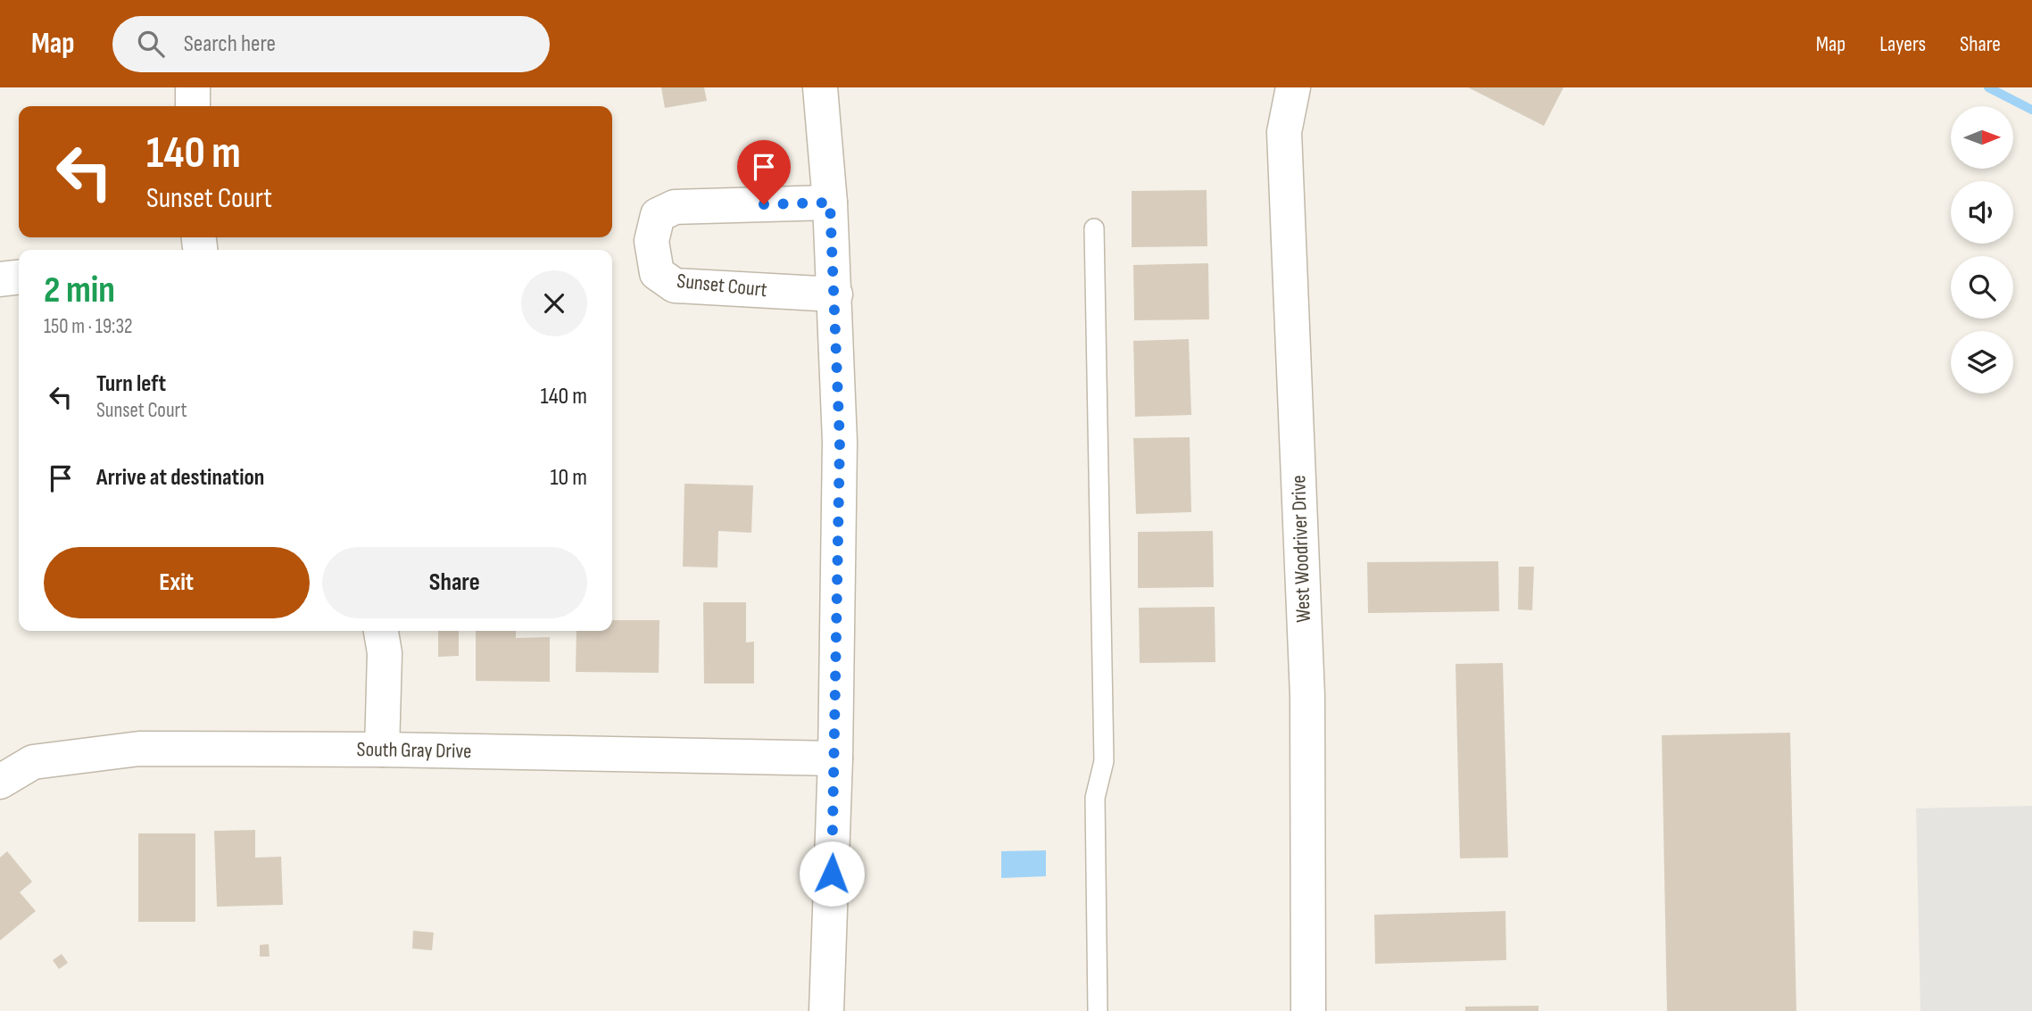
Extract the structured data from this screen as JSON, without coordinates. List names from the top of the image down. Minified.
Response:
{"streets":{"street":["Sunset Court","West Woodriver Drive","South Gray Drive"]},"north":"right","page":{"header":"Map","search":"Search here","nav":["Map","Layers","Share"],"turn":["140 m","Sunset Court"],"heading":["2 min","150 m · 19:32"],"list":[{"name":"Turn left","note":"Sunset Court","value":"140 m"},{"name":"Arrive at destination","value":"10 m"}],"buttons":["Exit","Share"]}}
